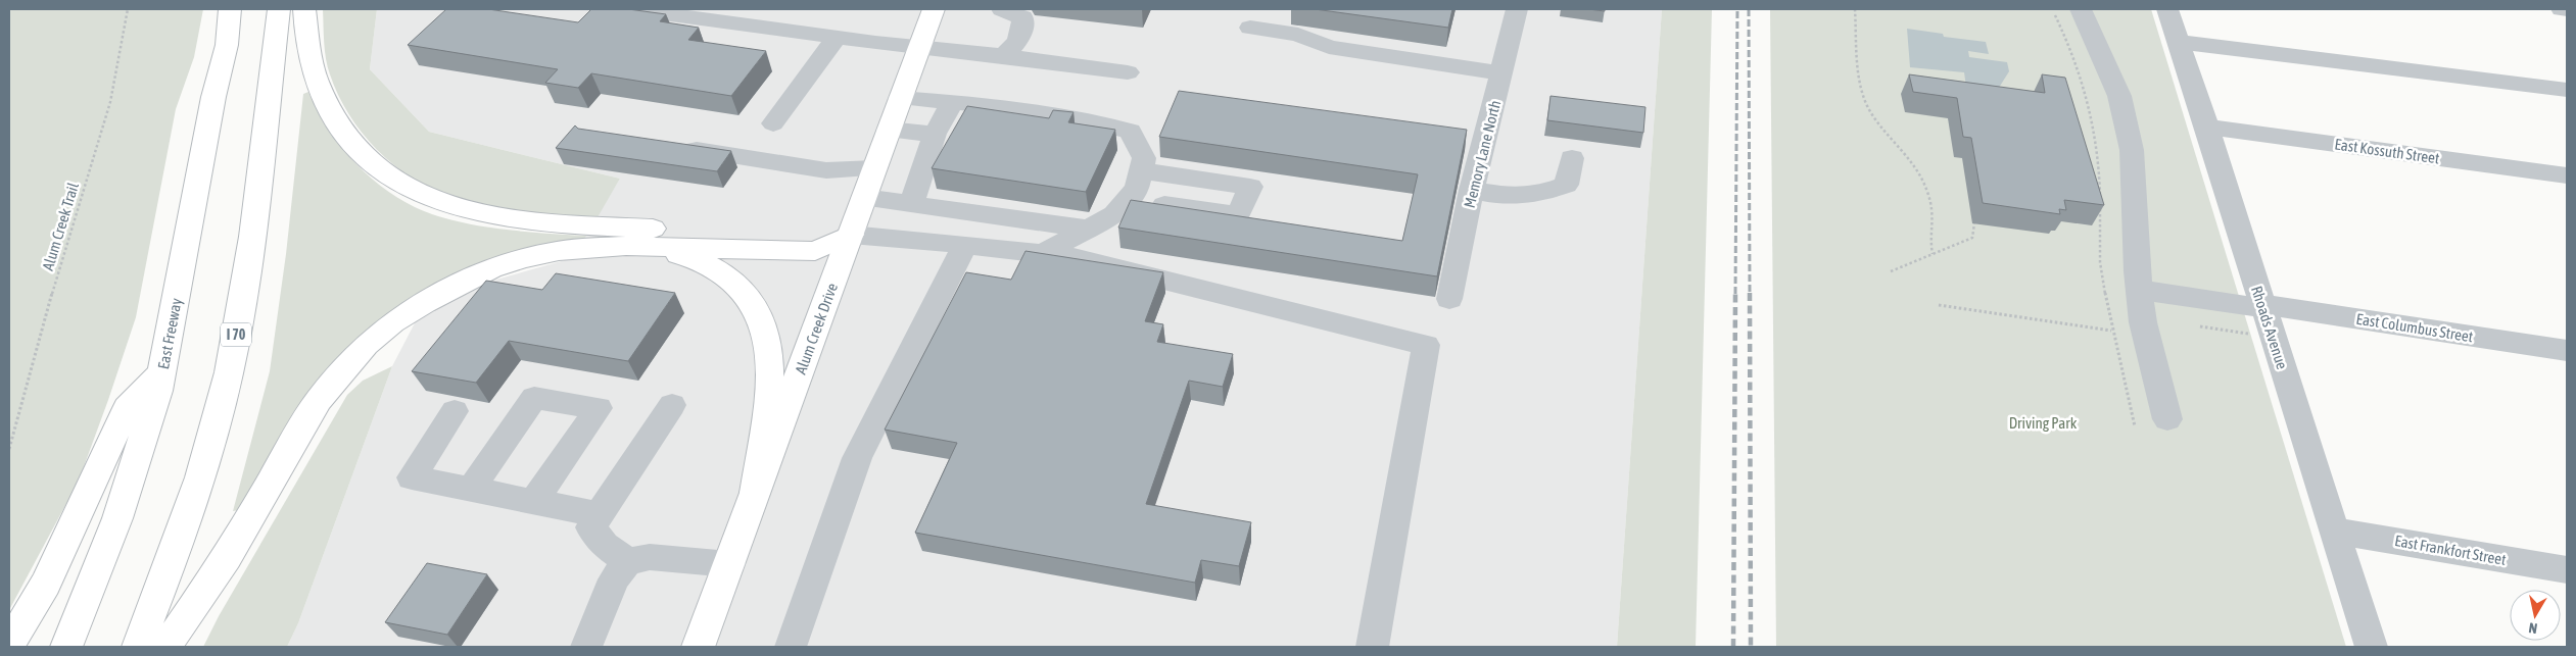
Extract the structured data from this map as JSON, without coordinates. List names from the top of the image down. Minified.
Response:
{"streets":{"main road":["Alum Creek Drive","East Freeway","I 70"],"street":["East Kossuth Street","Memory Lane North","Rhoads Avenue","East Columbus Street","East Frankfort Street"],"path":["Alum Creek Trail"]},"crossings":[["East Kossuth Street","Rhoads Avenue"],["Rhoads Avenue","East Columbus Street"],["Rhoads Avenue","East Frankfort Street"]],"parks":["Driving Park"],"north":"bottom"}
